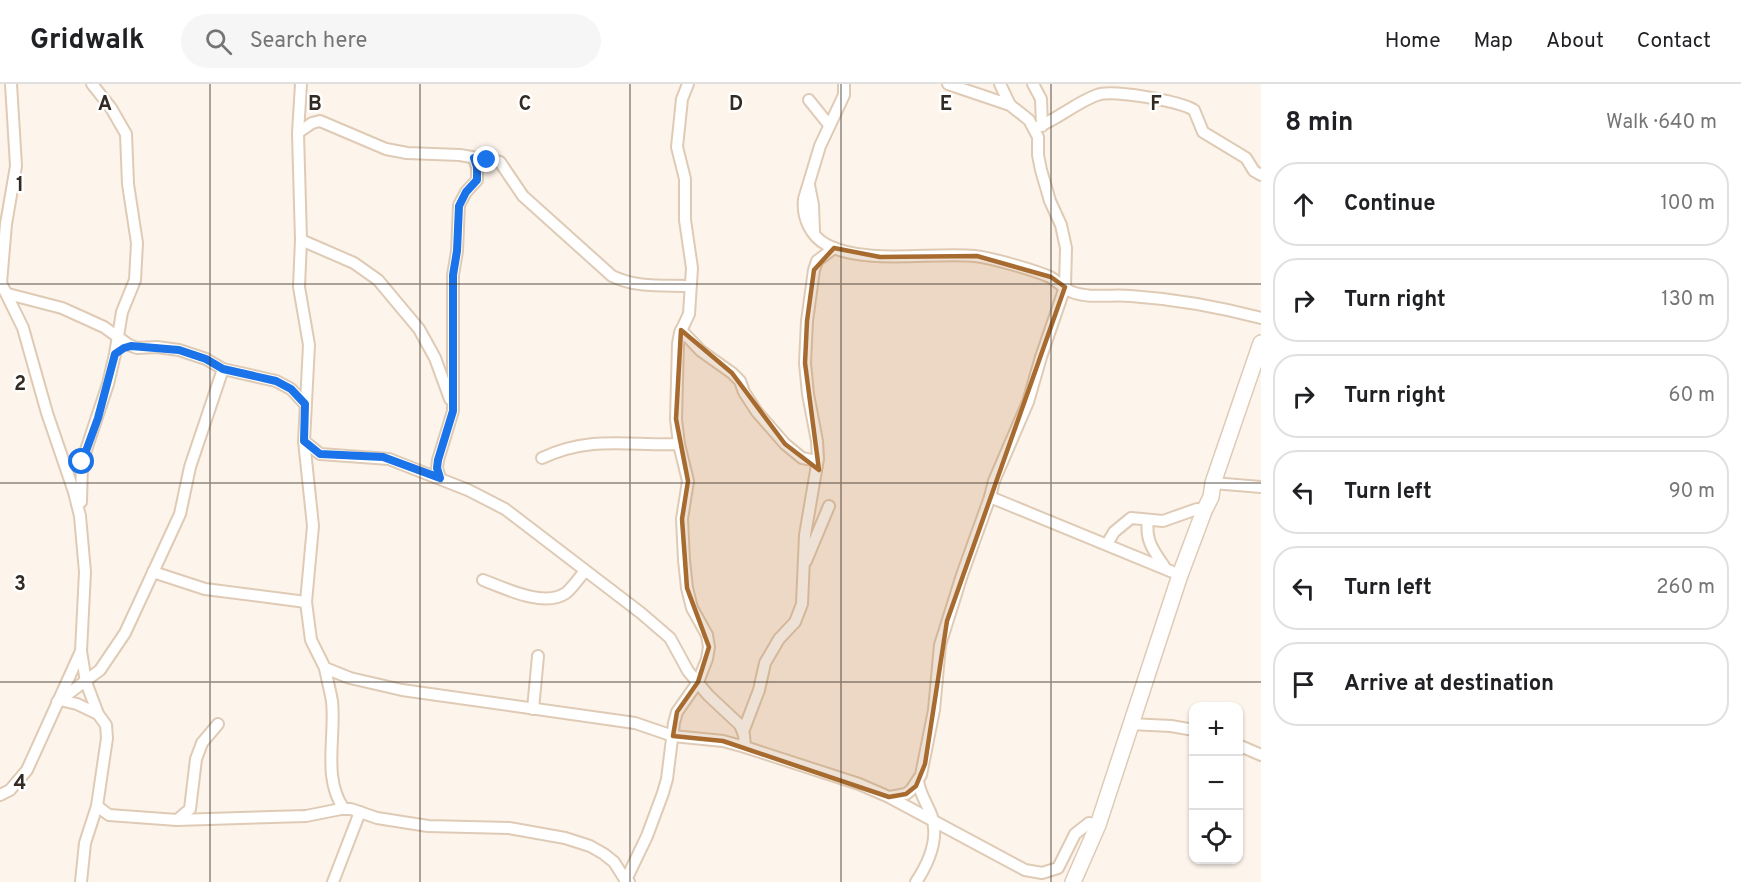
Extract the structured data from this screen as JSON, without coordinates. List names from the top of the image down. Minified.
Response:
{"page":{"header":"Gridwalk","search":"Search here","nav":["Home","Map","About","Contact"],"heading":["8 min","Walk · 640 m"],"list":[["Continue","100 m"],["Turn right","130 m"],["Turn right","60 m"],["Turn left","90 m"],["Turn left","260 m"],"Arrive at destination"],"map_buttons":["+","−"]},"grid":{"columns":["A","B","C","D","E","F"],"rows":["1","2","3","4"]}}
